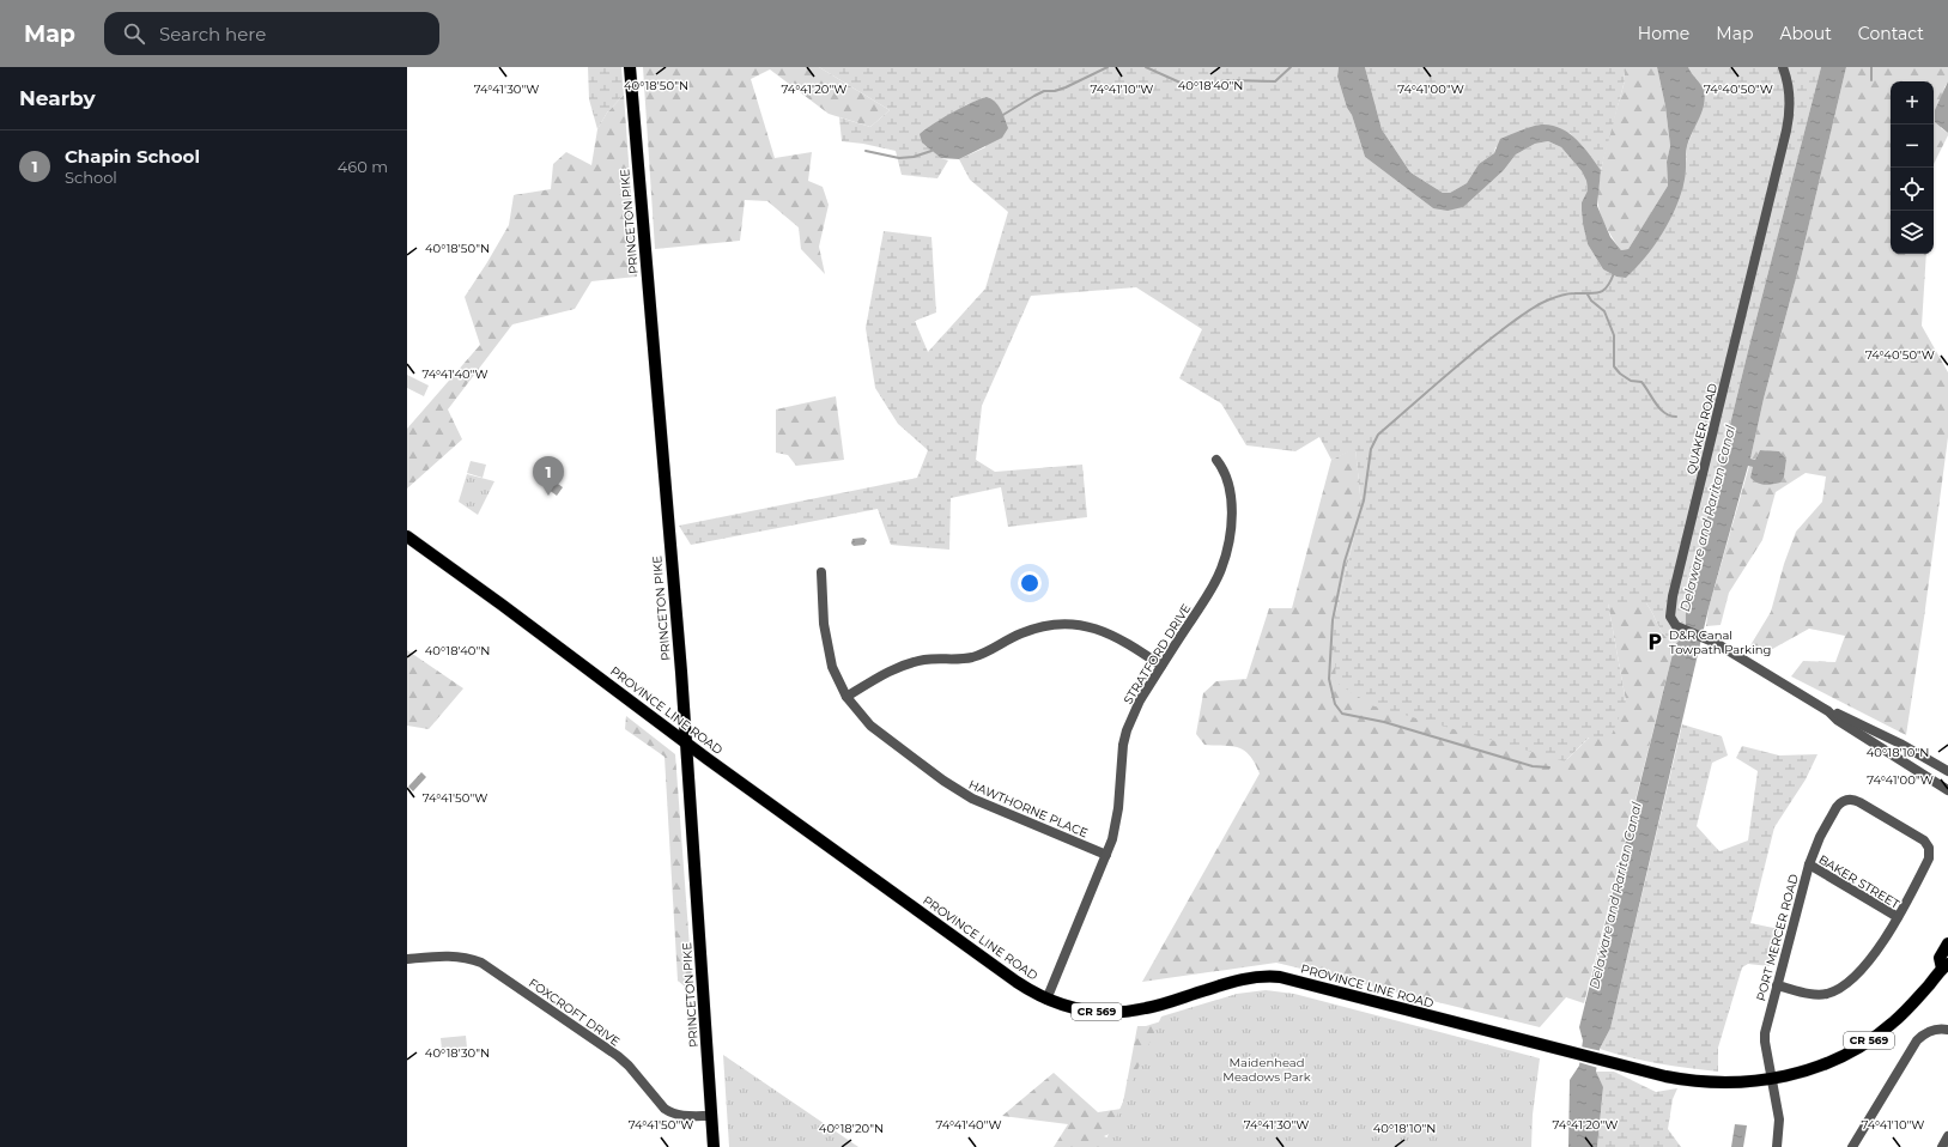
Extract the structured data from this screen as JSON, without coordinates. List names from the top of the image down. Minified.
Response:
{"streets":{"main road":["PRINCETON PIKE","PROVINCE LINE ROAD","CR 569"],"street":["QUAKER ROAD","STRATFORD DRIVE","HAWTHORNE PLACE","BAKER STREET","PORT MERCER ROAD","FOXCROFT DRIVE"]},"crossings":[["PRINCETON PIKE","PROVINCE LINE ROAD"],["PRINCETON PIKE","FOXCROFT DRIVE"],["STRATFORD DRIVE","PROVINCE LINE ROAD"],["STRATFORD DRIVE","HAWTHORNE PLACE"],["PROVINCE LINE ROAD","PORT MERCER ROAD"],["BAKER STREET","PORT MERCER ROAD"]],"water":["Delaware and Raritan Canal"],"parks":["Maidenhead Meadows Park"],"places":{"parking":["D&R Canal Towpath Parking"]},"page":{"header":"Map","search":"Search here","nav":["Home","Map","About","Contact"],"heading":"Nearby","map_buttons":["+","−"],"list":[{"mark":"1","name":"Chapin School","note":"School","value":"460 m"}],"pins":"1"},"coordinates":["40°18'50\"N","40°18'40\"N","74°41'30\"W","74°41'20\"W","74°41'10\"W","74°41'00\"W","74°40'50\"W","74°41'40\"W","40°18'10\"N","74°41'50\"W","40°18'30\"N","40°18'20\"N"]}
